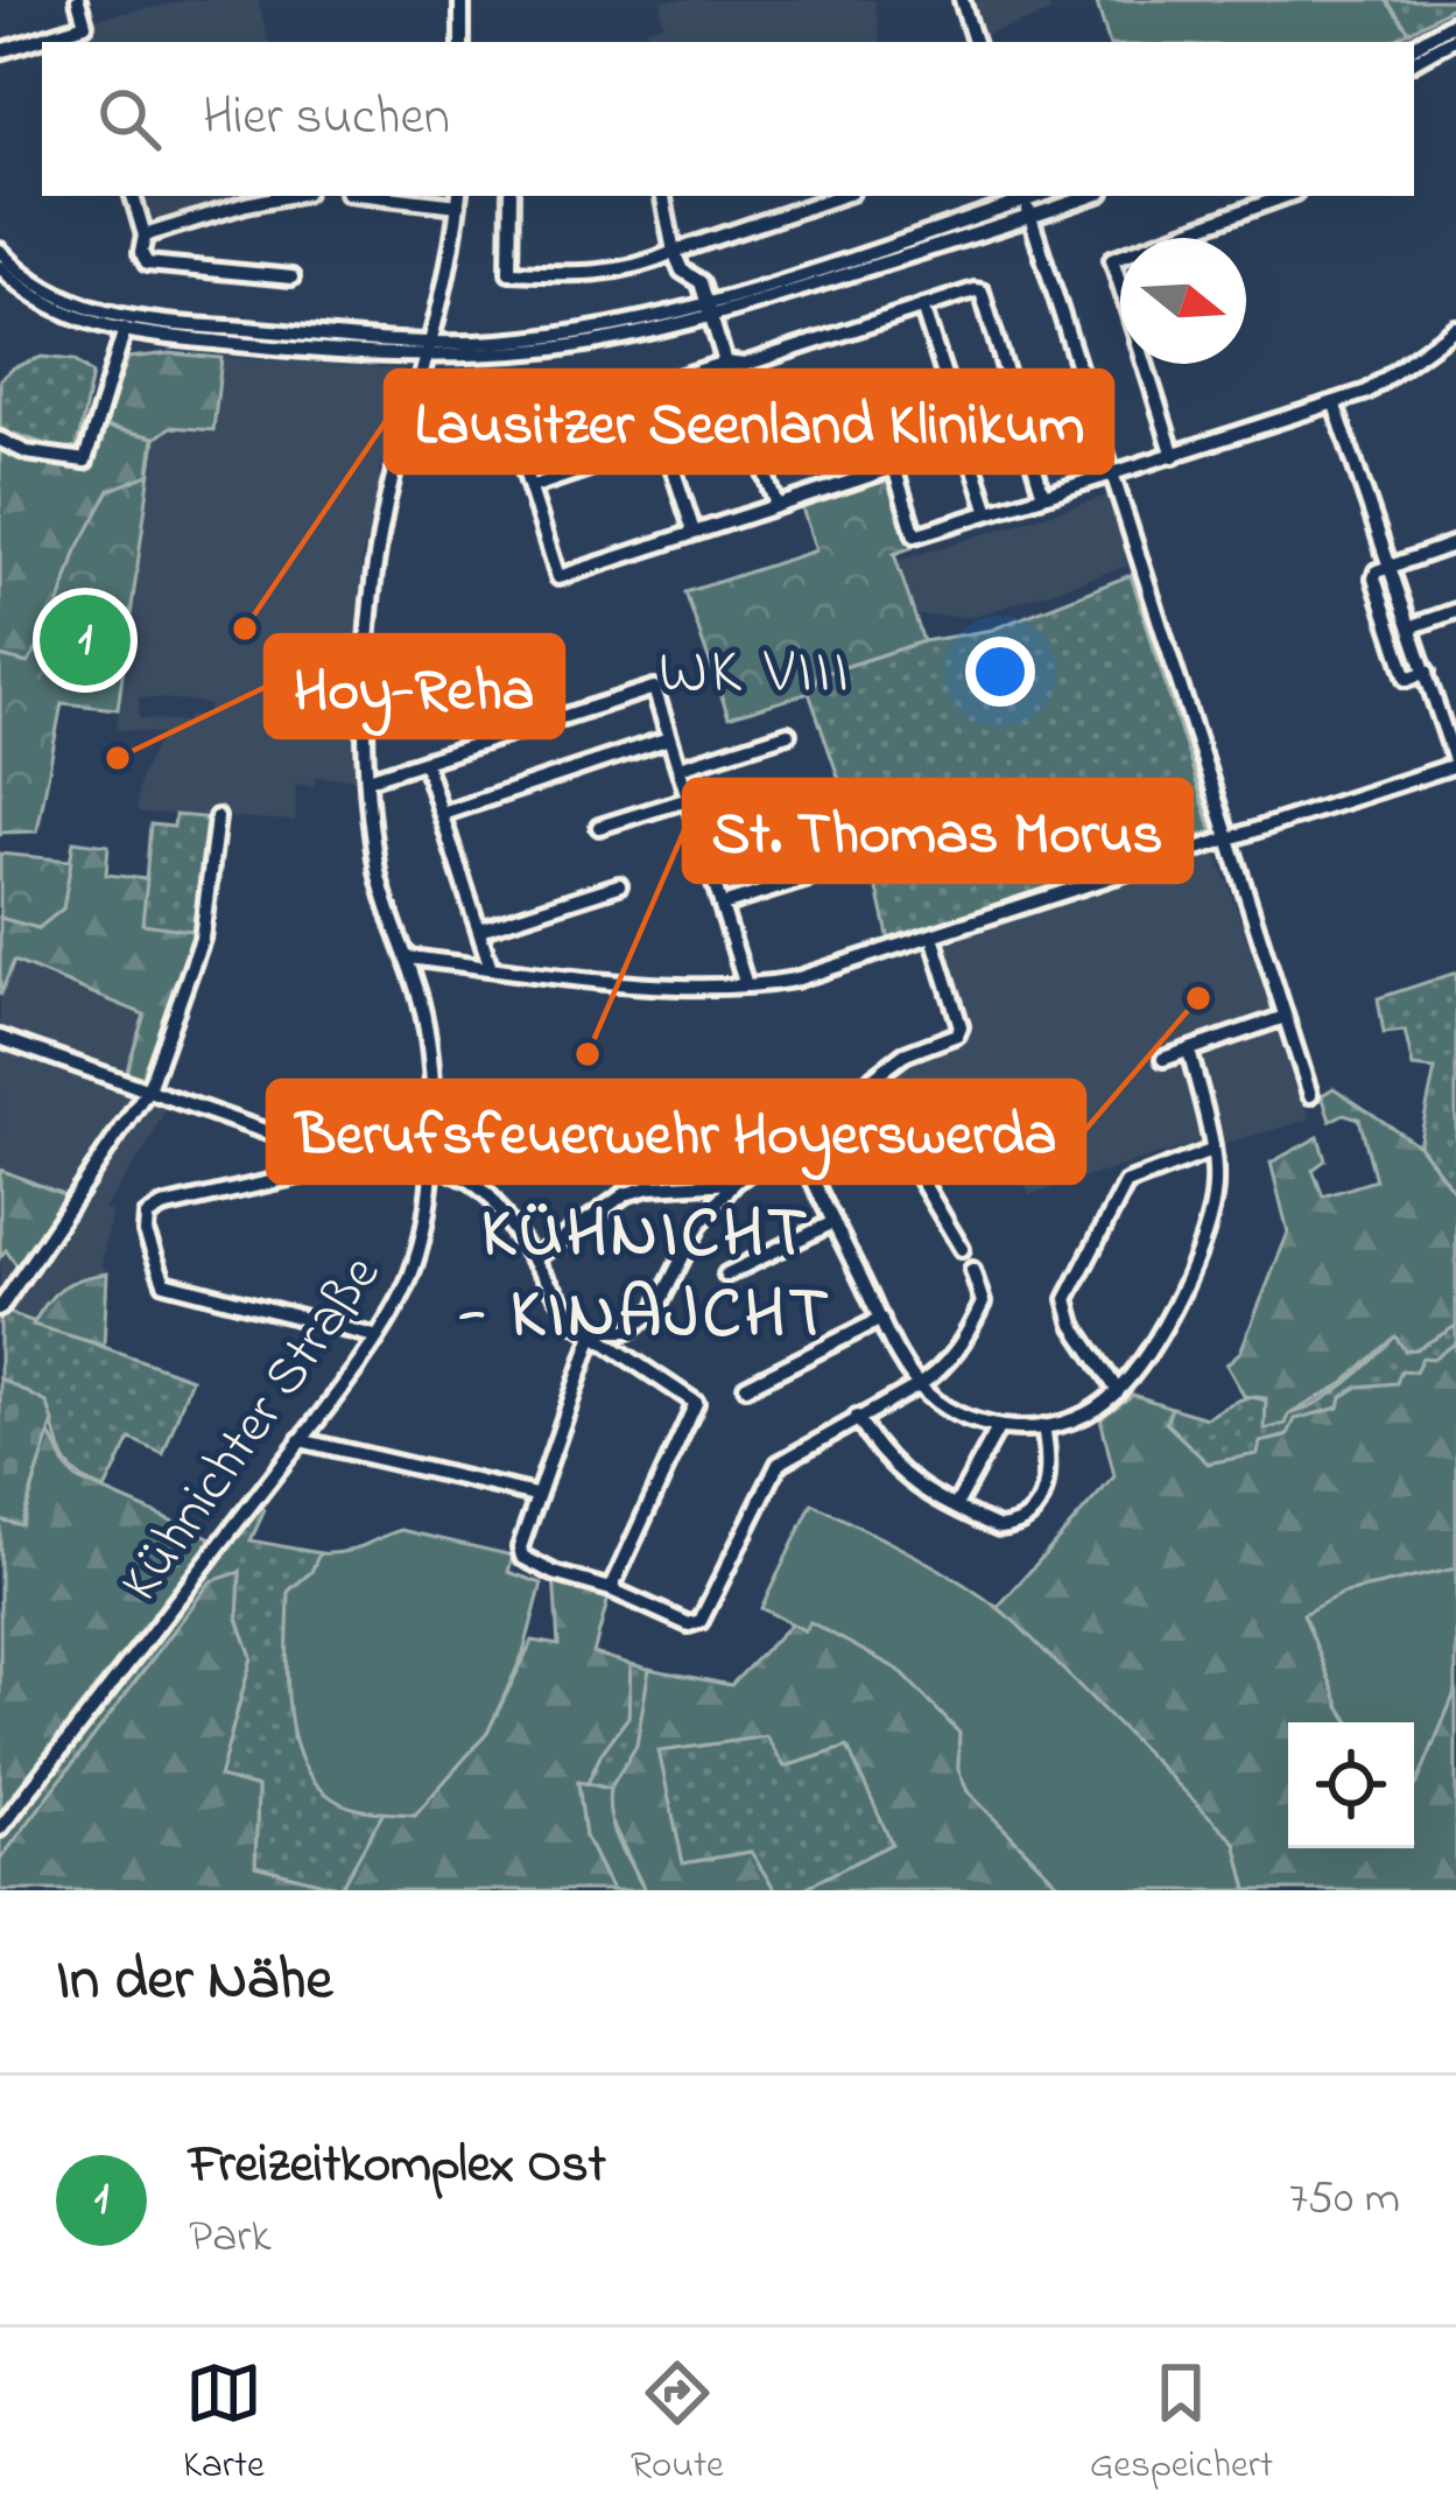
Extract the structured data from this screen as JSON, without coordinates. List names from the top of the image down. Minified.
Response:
{"streets":{"street":["Kühnichter Straße"]},"districts":["WK VIII","KÜHNICHT - KINAJCHT"],"places":["Lausitzer Seenland Klinikum","Hoy-Reha","Berufsfeuerwehr Hoyerswerda","St. Thomas Morus"],"north":"right","page":{"search":"Hier suchen","pins":"1","heading":"In der Nähe","list":[{"mark":"1","name":"Freizeitkomplex Ost","note":"Park","value":"750 m"}],"nav":["Karte","Route","Gespeichert"]}}
